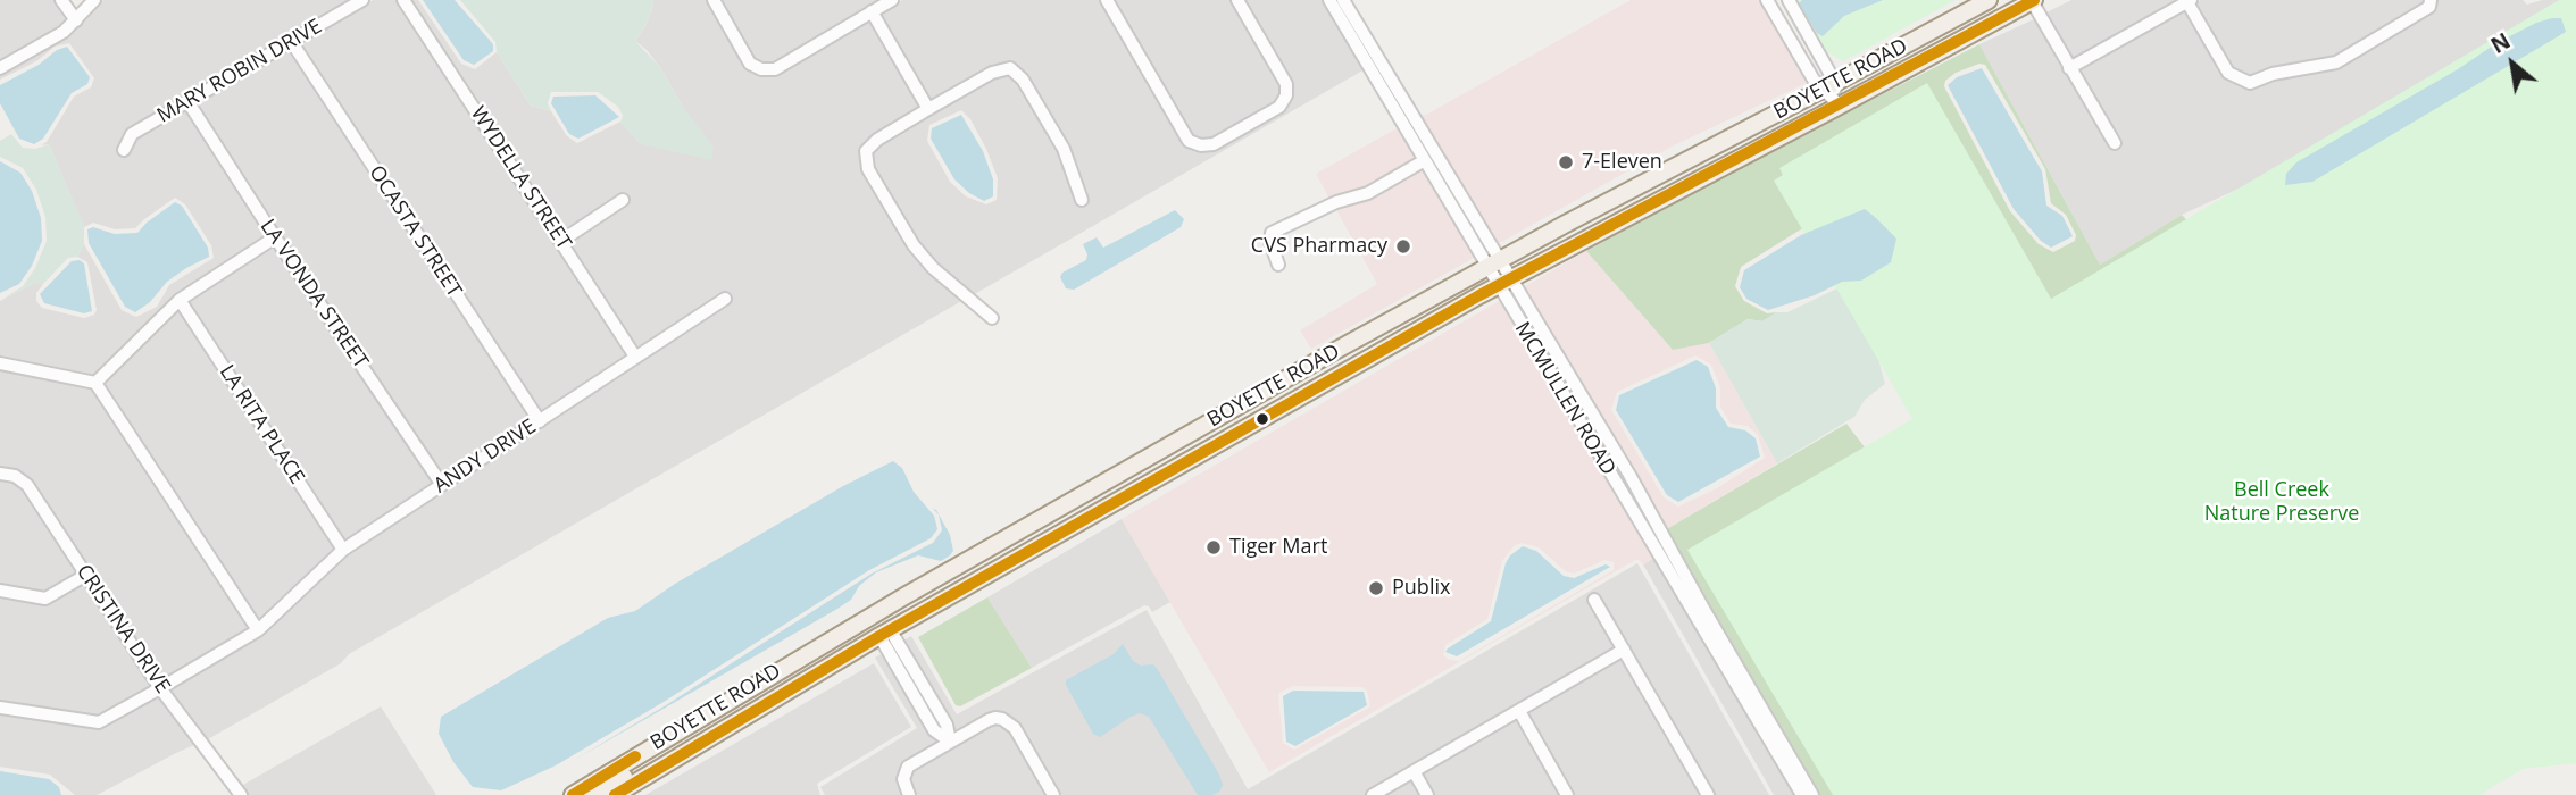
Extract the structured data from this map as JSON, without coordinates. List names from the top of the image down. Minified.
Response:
{"streets":{"main road":["BOYETTE ROAD"],"street":["MARY ROBIN DRIVE","WYDELLA STREET","OCASTA STREET","LA VONDA STREET","MCMULLEN ROAD","LA RITA PLACE","ANDY DRIVE","CRISTINA DRIVE"]},"crossings":[["MARY ROBIN DRIVE","OCASTA STREET"],["MARY ROBIN DRIVE","LA VONDA STREET"],["BOYETTE ROAD","MCMULLEN ROAD"],["WYDELLA STREET","ANDY DRIVE"],["OCASTA STREET","ANDY DRIVE"],["LA VONDA STREET","ANDY DRIVE"],["LA RITA PLACE","ANDY DRIVE"],["ANDY DRIVE","CRISTINA DRIVE"]],"parks":["Bell Creek Nature Preserve"],"places":["7-Eleven","CVS Pharmacy","Tiger Mart","Publix"],"north":"top left"}
